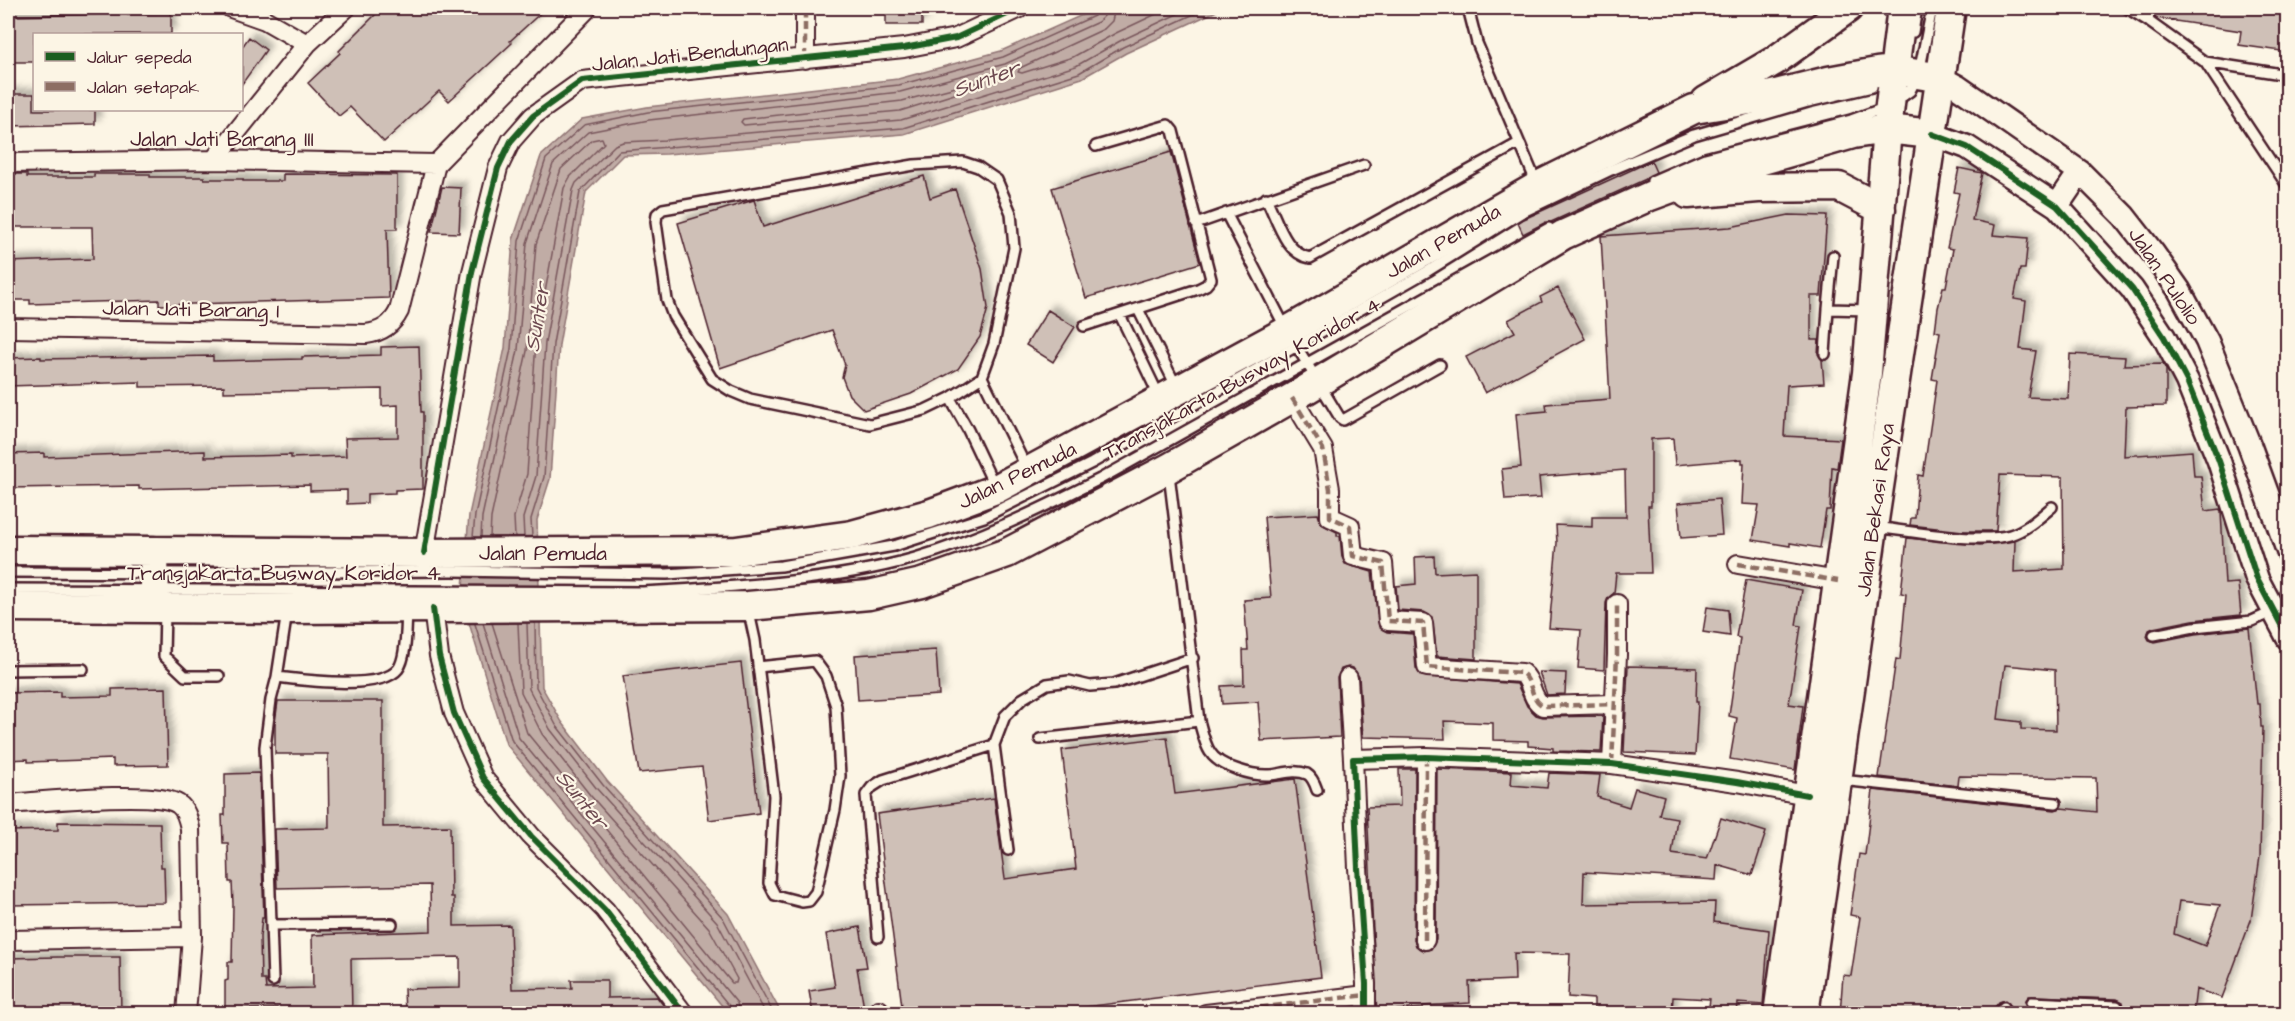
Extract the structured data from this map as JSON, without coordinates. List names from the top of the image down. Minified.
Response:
{"streets":{"main road":["Jalan Pemuda","Jalan Bekasi Raya"],"street":["Jalan Jati Bendungan","Jalan Jati Barang III","Jalan Pulolio","Jalan Jati Barang I"],"lane":["Transjakarta Busway Koridor 4"]},"crossings":[["Jalan Jati Bendungan","Jalan Pemuda"],["Jalan Jati Barang III","Jalan Jati Barang I"],["Jalan Pemuda","Jalan Pulolio"],["Jalan Pemuda","Transjakarta Busway Koridor 4"],["Jalan Pemuda","Jalan Bekasi Raya"],["Jalan Pulolio","Transjakarta Busway Koridor 4"],["Jalan Pulolio","Jalan Bekasi Raya"],["Transjakarta Busway Koridor 4","Jalan Bekasi Raya"]],"water":["Sunter"],"legend":["Jalur sepeda","Jalan setapak"]}
